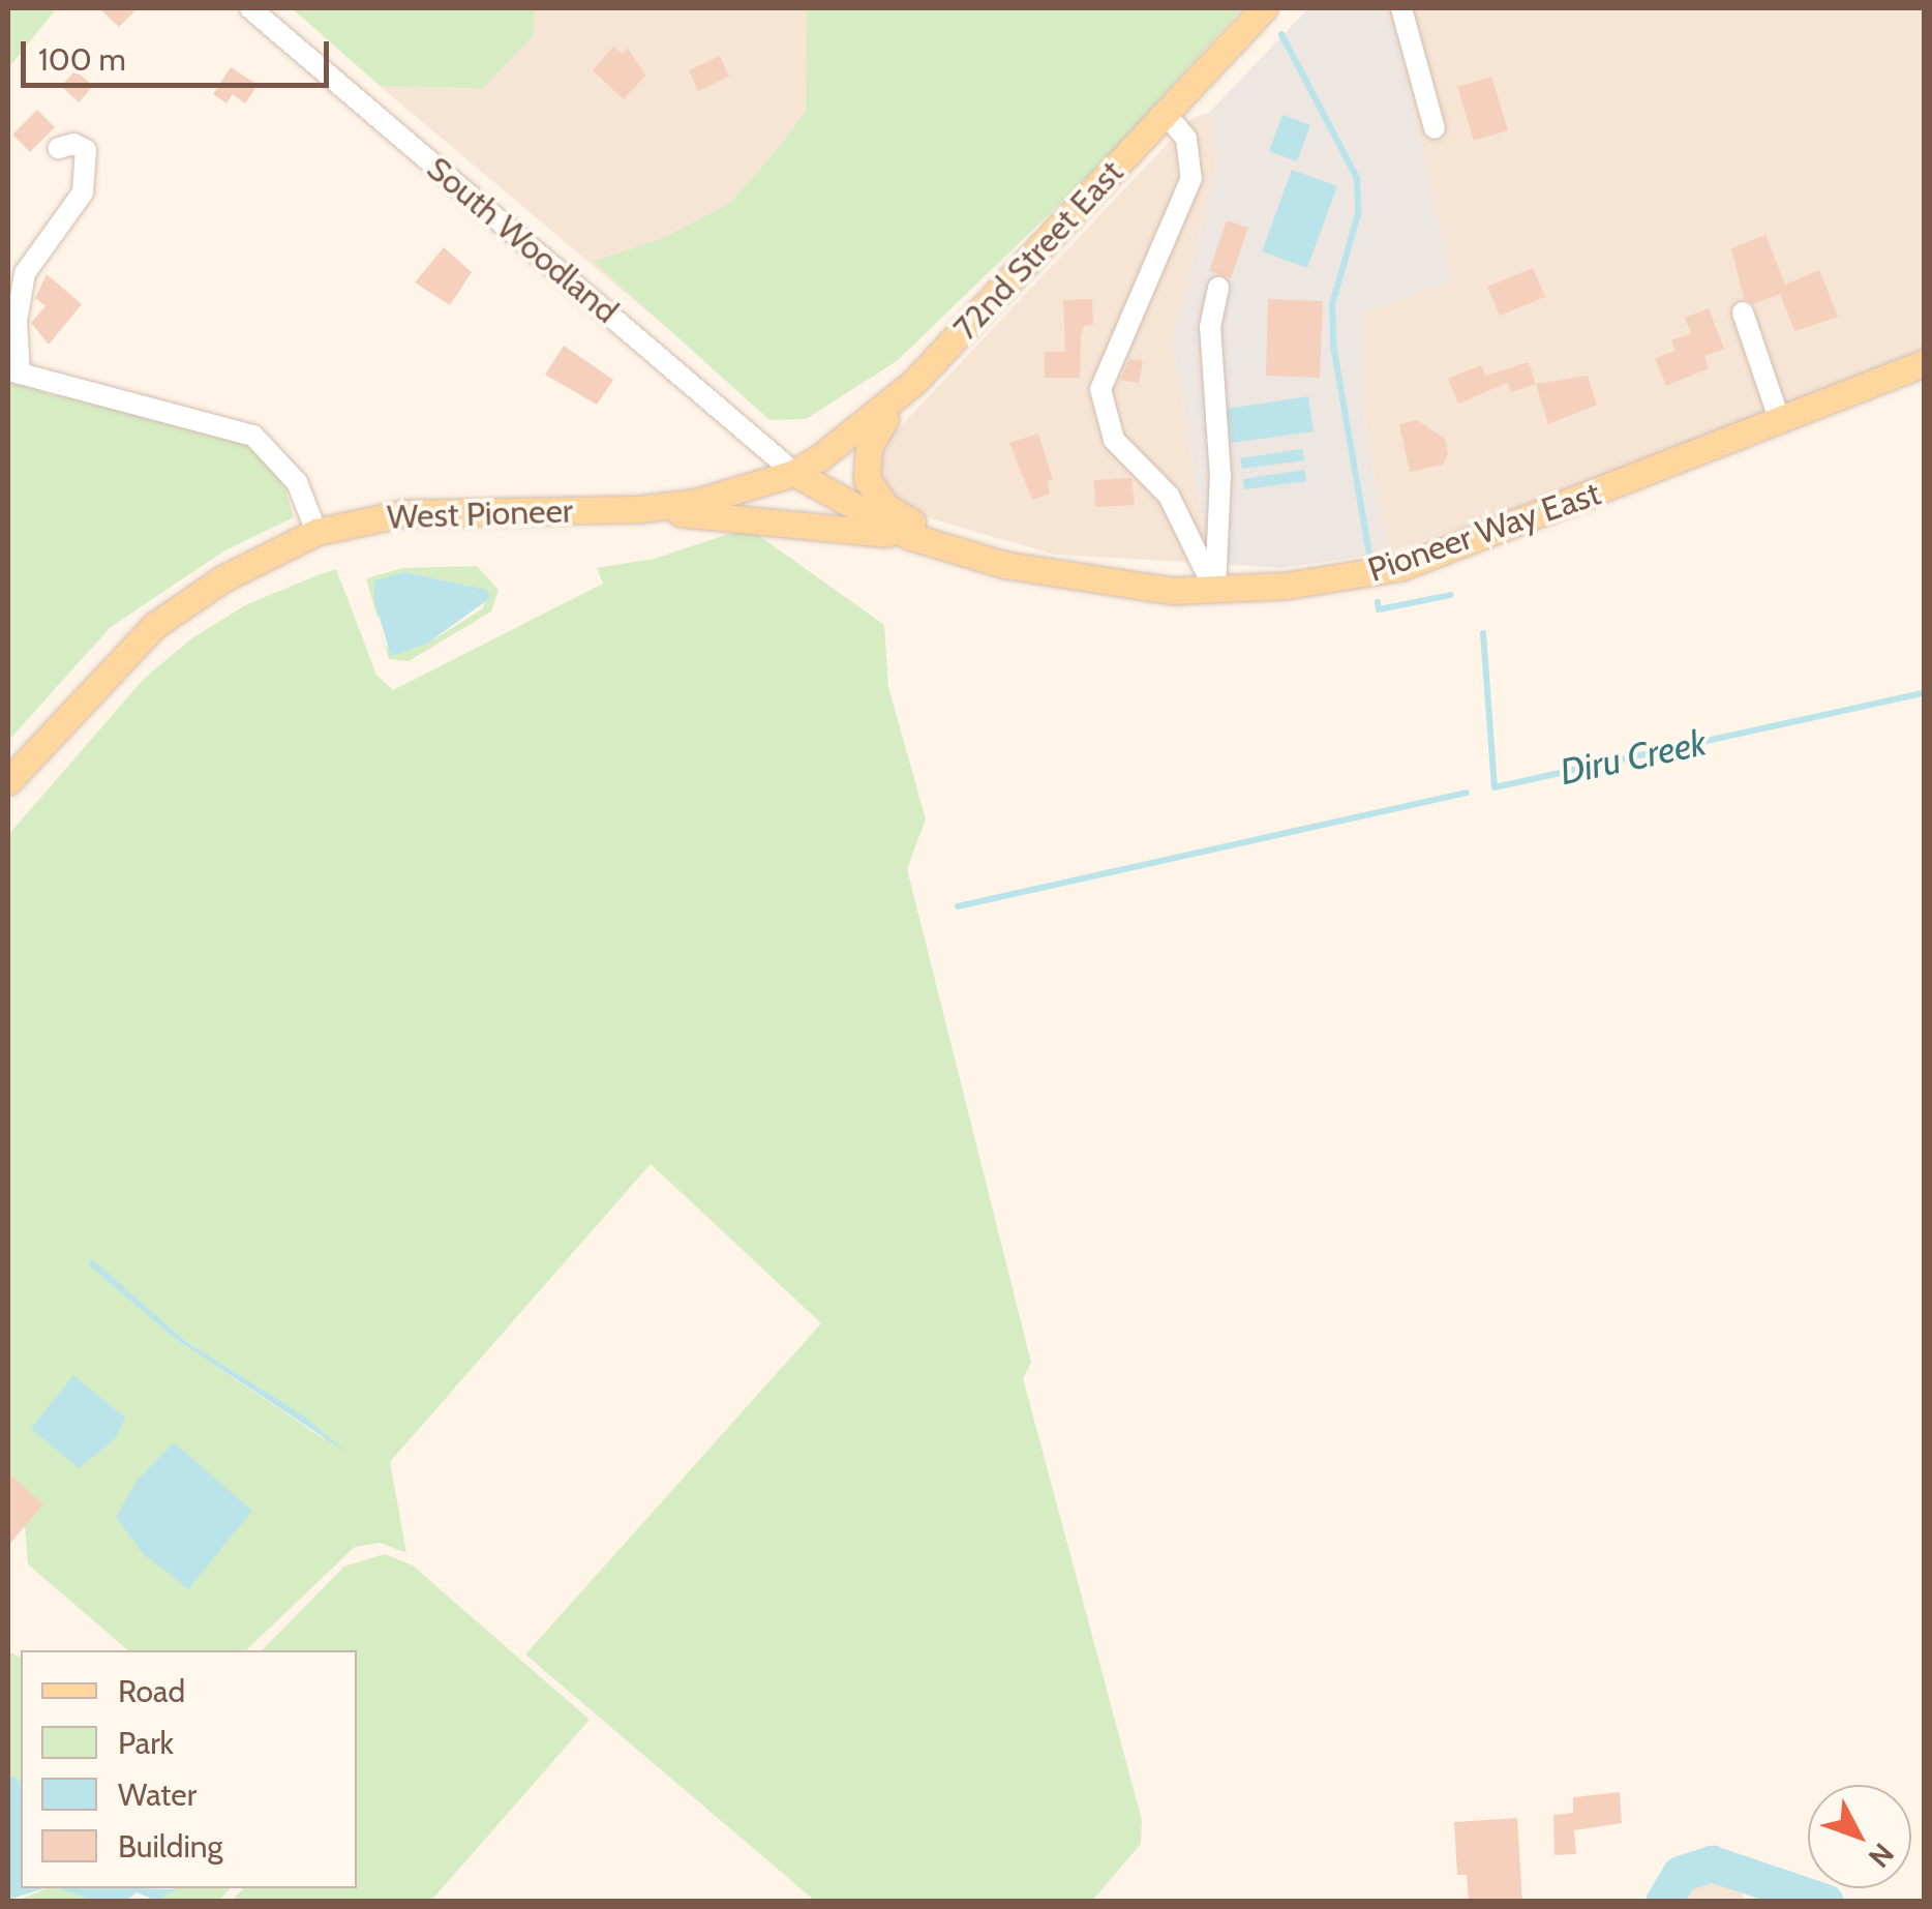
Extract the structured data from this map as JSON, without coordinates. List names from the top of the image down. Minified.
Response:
{"streets":{"main road":["72nd Street East","West Pioneer","Pioneer Way East"],"street":["South Woodland"]},"crossings":[["South Woodland","72nd Street East"],["South Woodland","West Pioneer"],["South Woodland","Pioneer Way East"],["72nd Street East","West Pioneer"],["72nd Street East","Pioneer Way East"],["West Pioneer","Pioneer Way East"]],"water":["Diru Creek"],"legend":["Road","Park","Water","Building"],"scale_bar":"100 m","north":"bottom right"}
